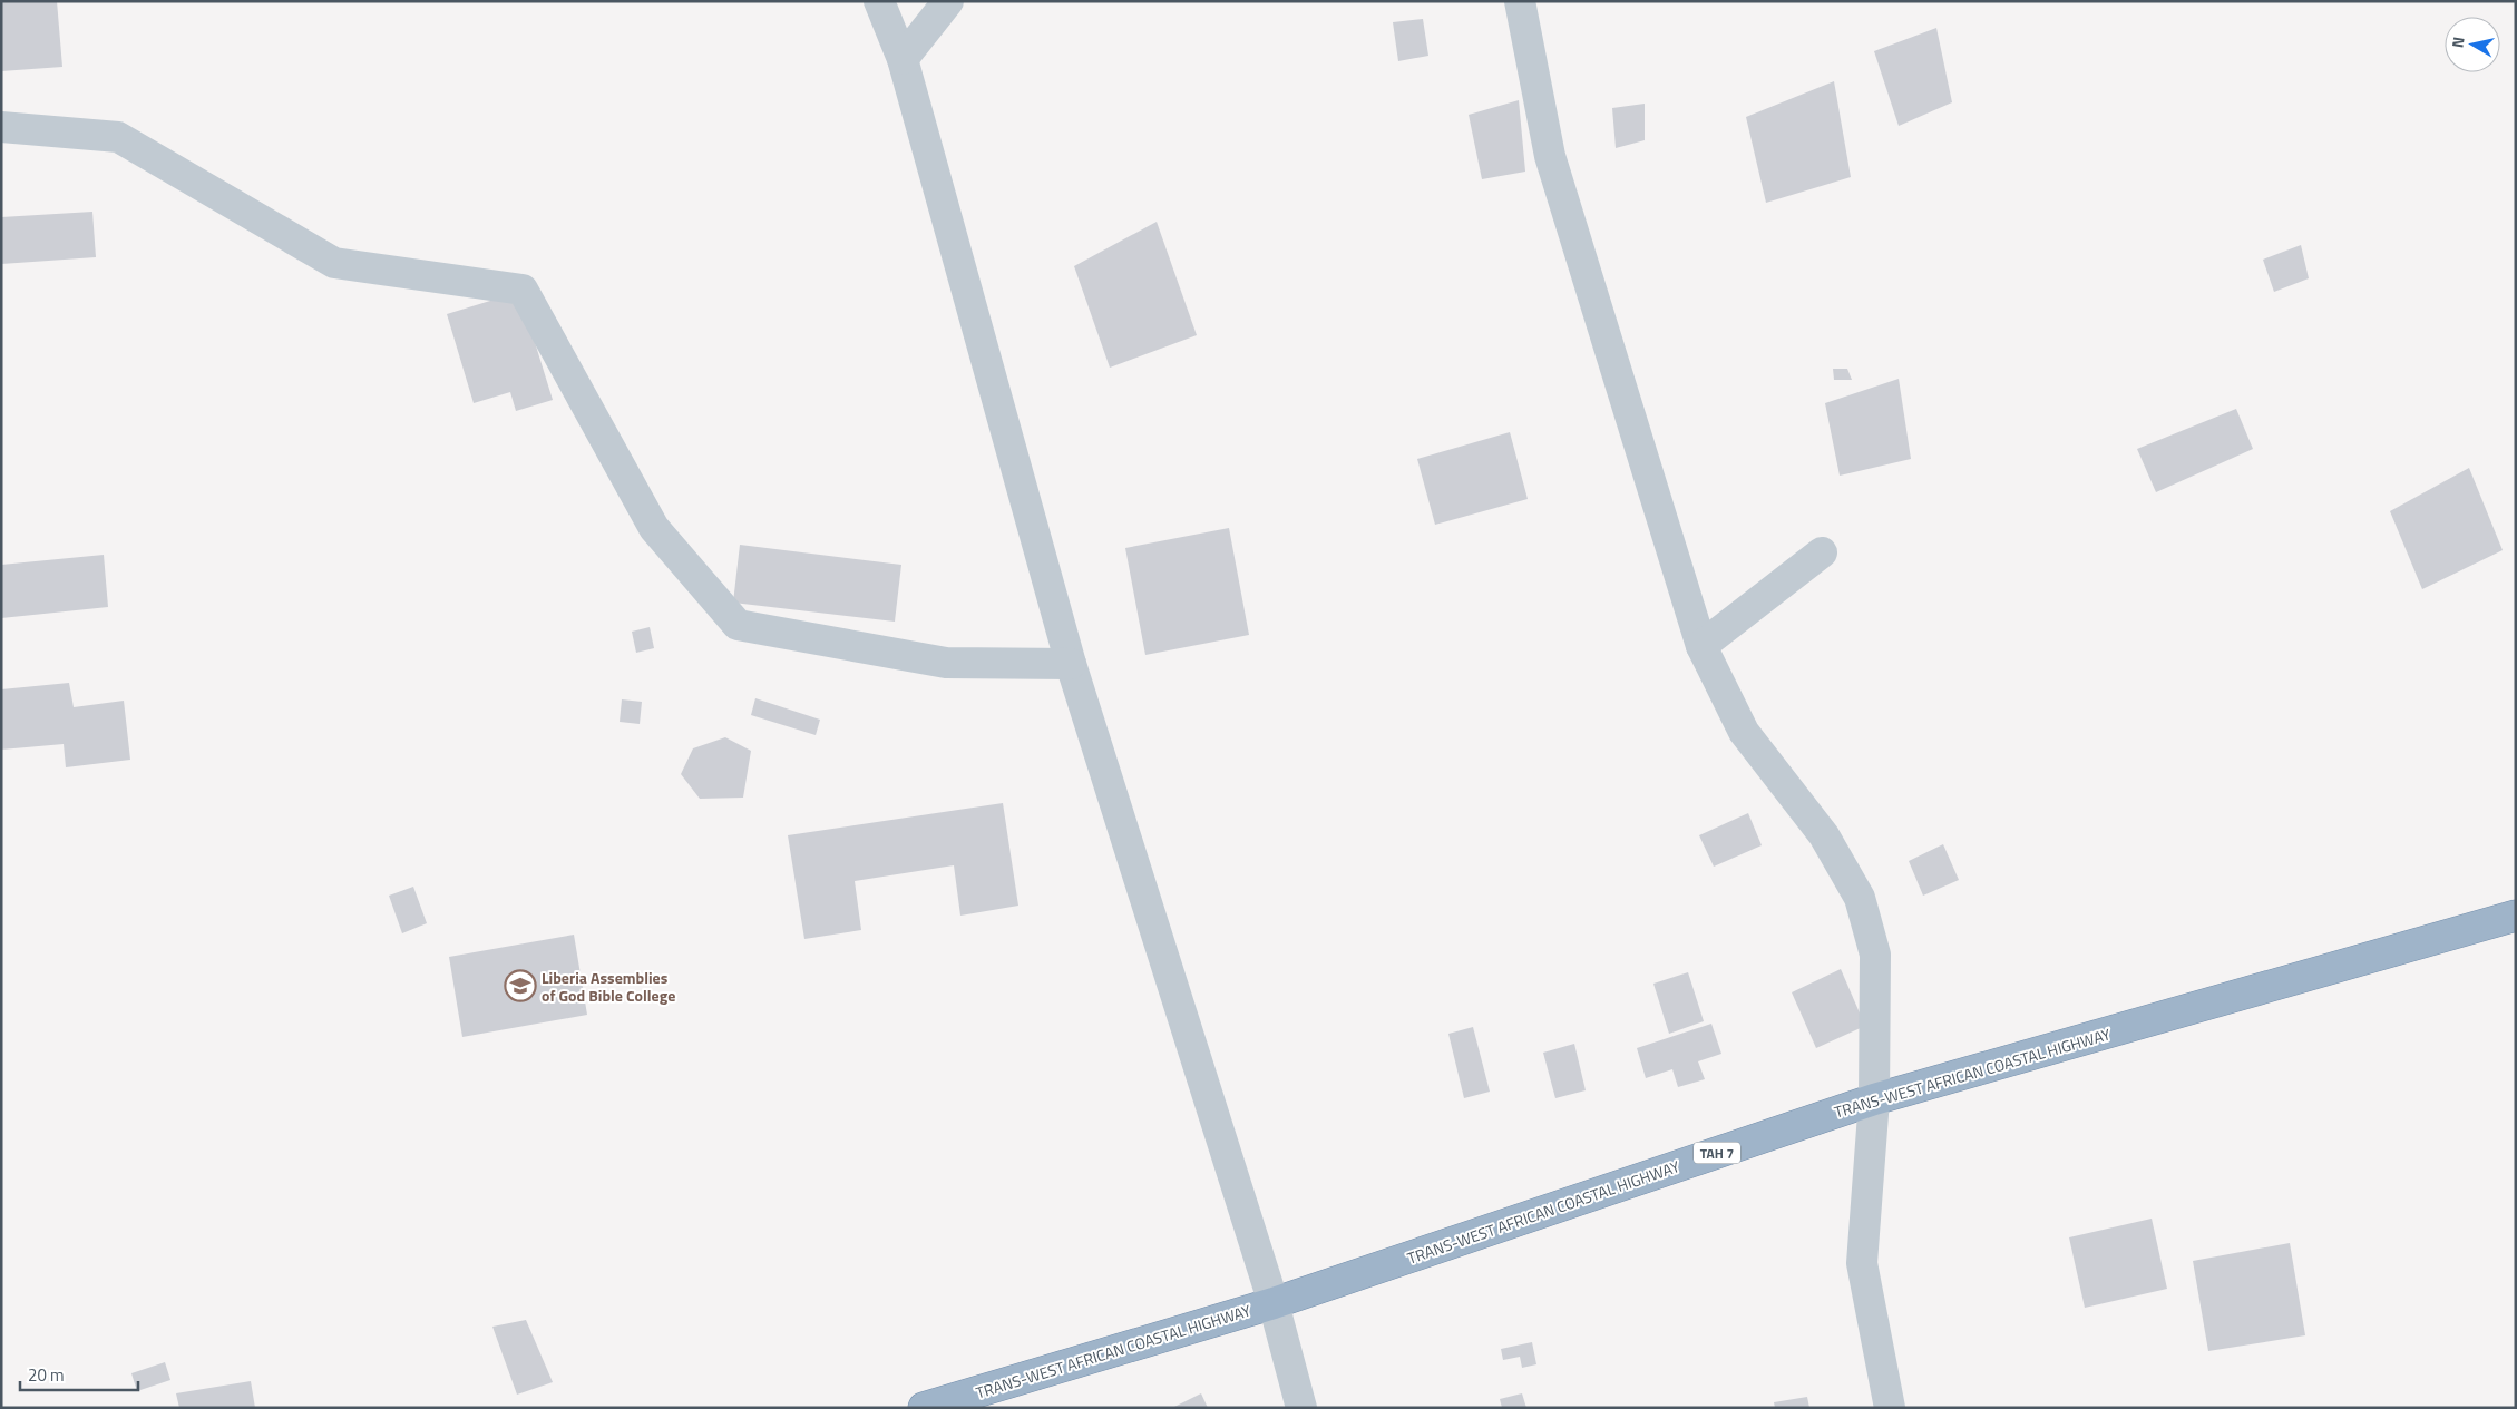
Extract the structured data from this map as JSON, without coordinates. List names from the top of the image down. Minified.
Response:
{"streets":{"highway":["TRANS-WEST AFRICAN COASTAL HIGHWAY","TAH 7"]},"places":{"school or university":["Liberia Assemblies of God Bible College"]},"scale_bar":"20 m","north":"left"}
